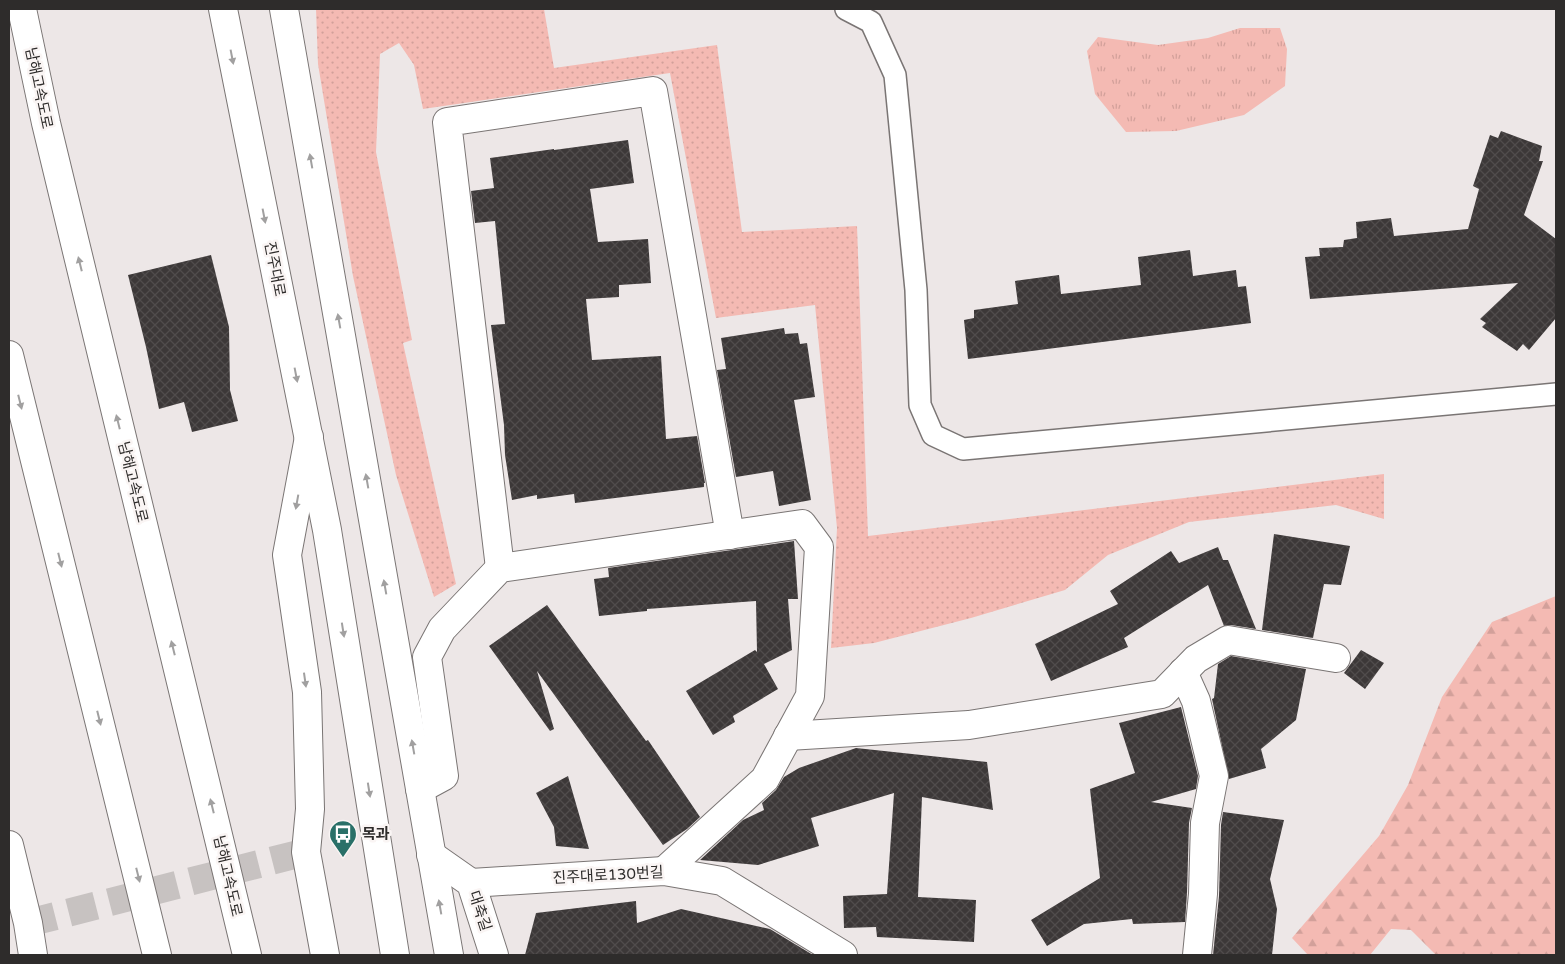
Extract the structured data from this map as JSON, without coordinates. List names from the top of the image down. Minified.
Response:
{"streets":{"main road":["남해고속도로","진주대로","진주대로130번길","대축길"]},"crossings":[["진주대로130번길","대축길"]],"places":{"bus stop":["목과"]}}
